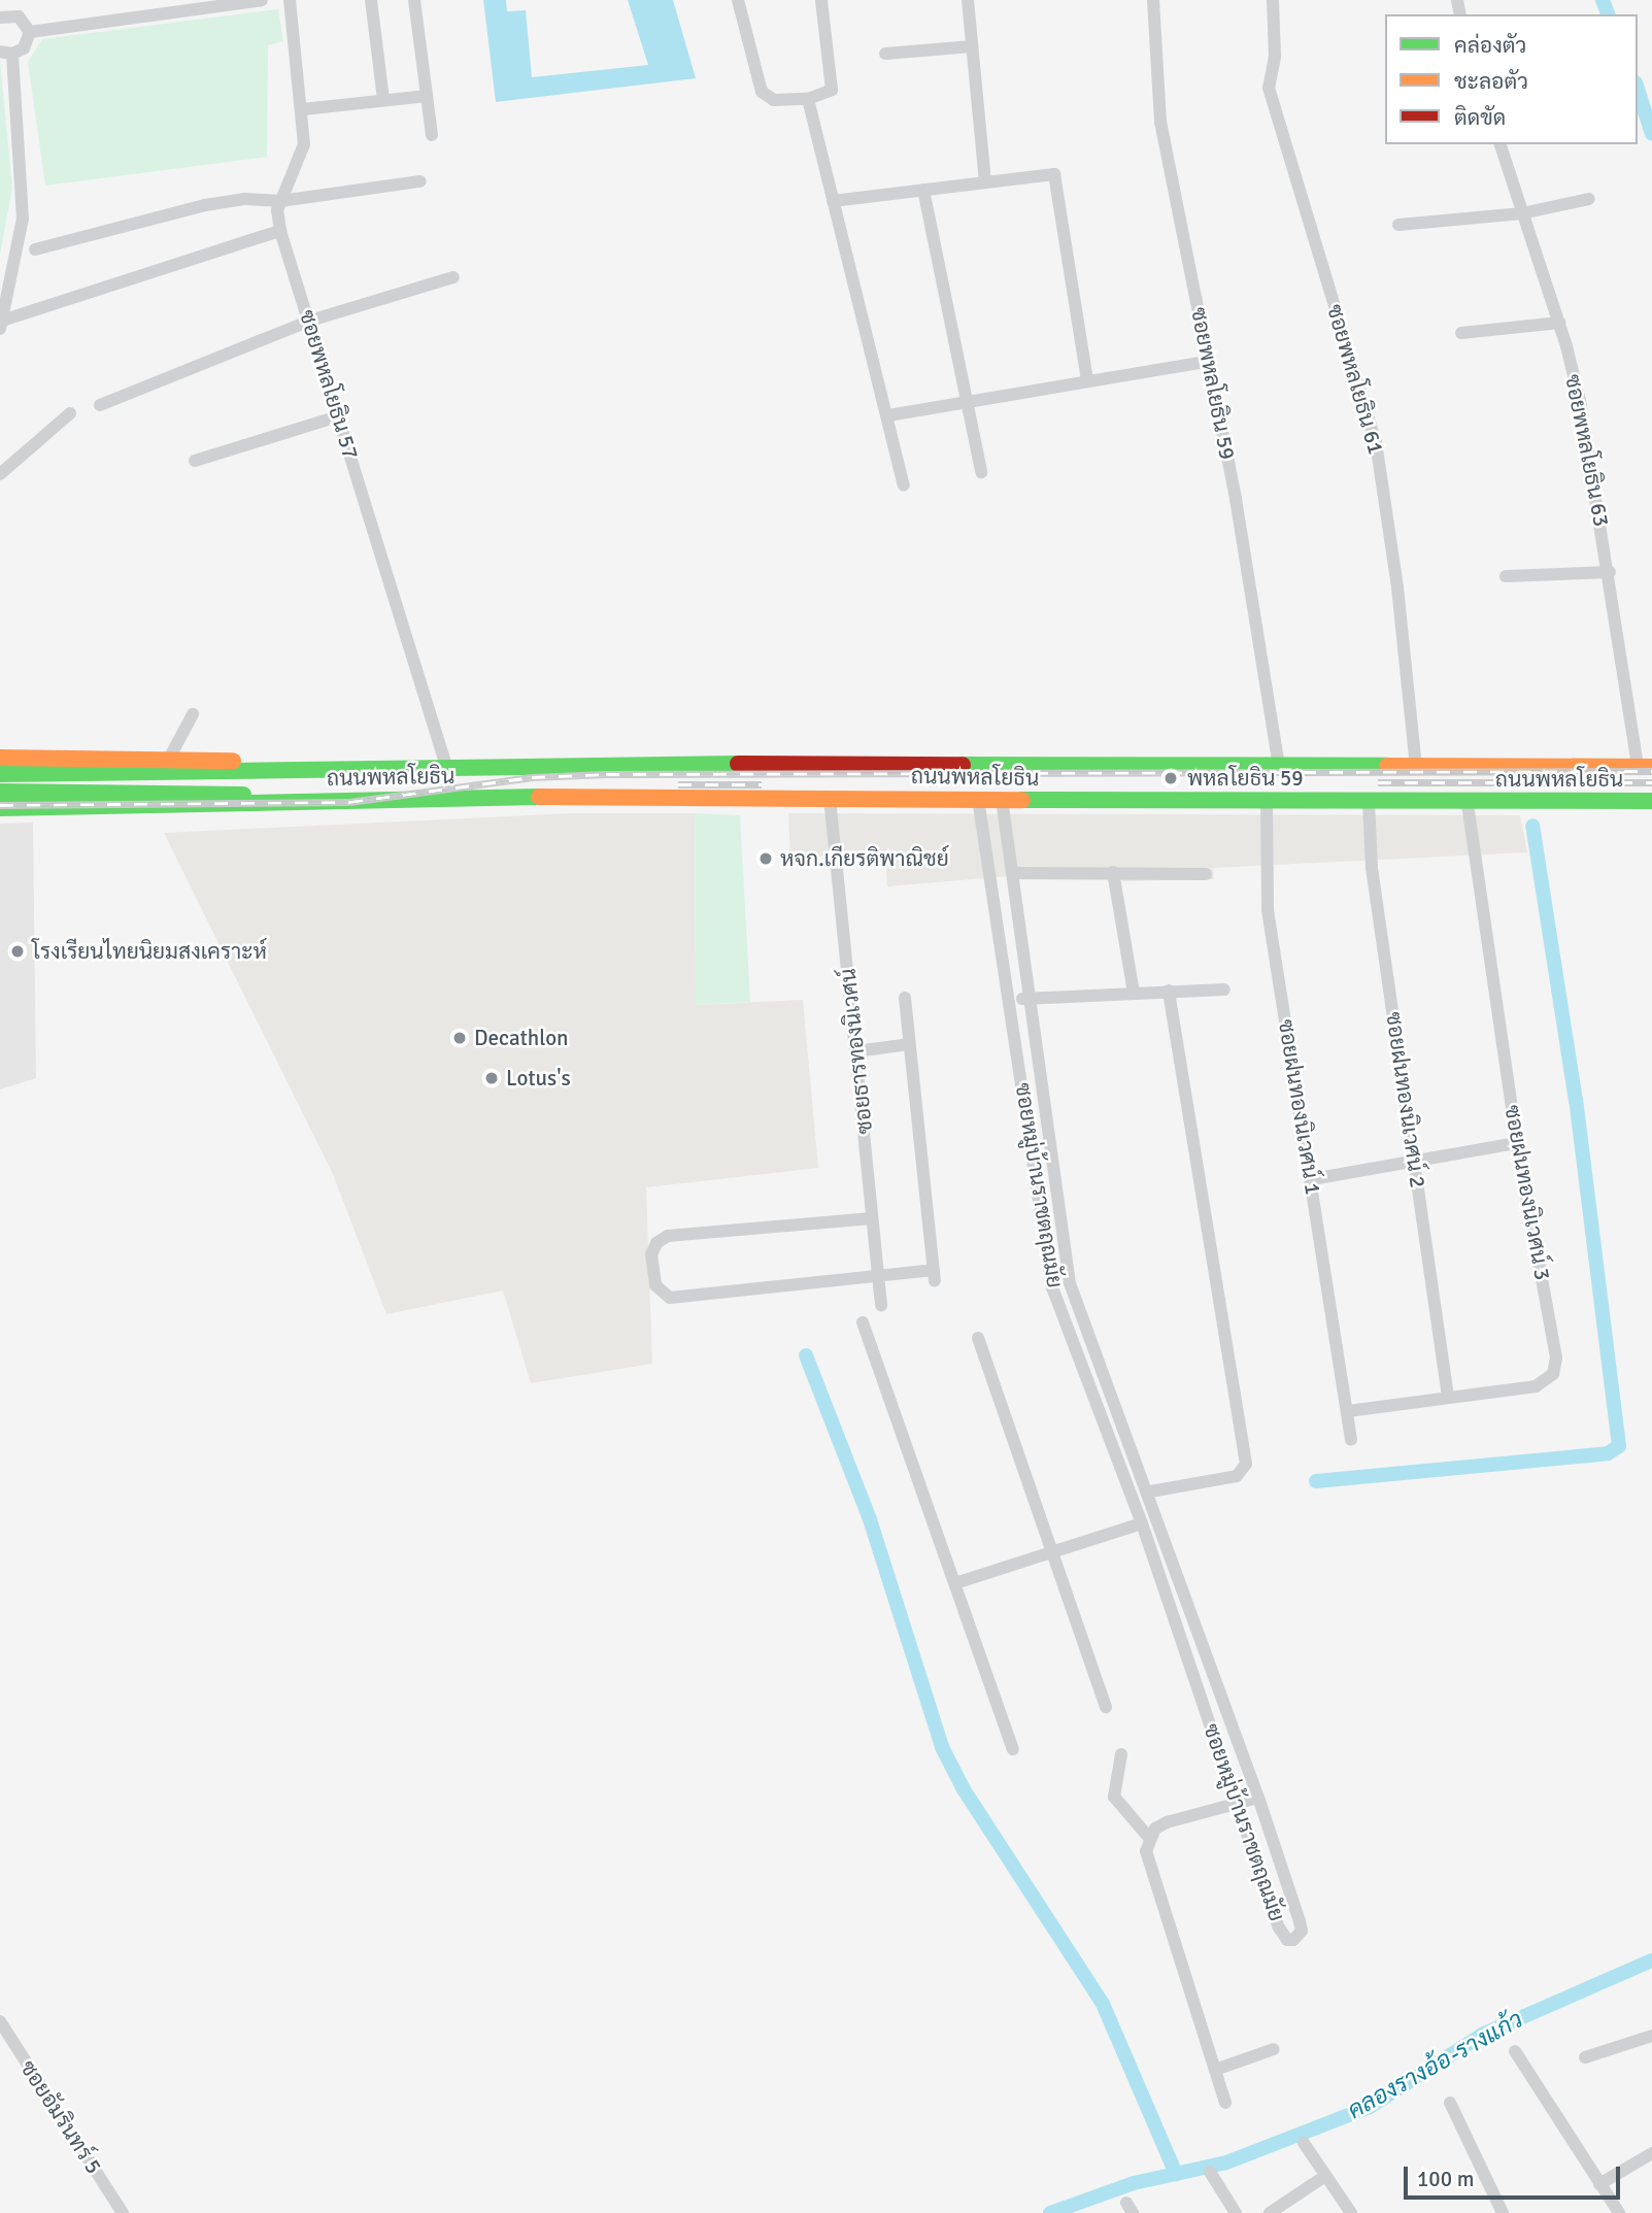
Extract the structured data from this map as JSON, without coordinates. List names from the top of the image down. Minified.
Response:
{"streets":{"main road":["ถนนพหลโยธิน"],"street":["ซอยพหลโยธิน 61","ซอยพหลโยธิน 59","ซอยพหลโยธิน 57","ซอยพหลโยธิน 63","ซอยธารทองนิเวศน์","ซอยฝนทองนิเวศน์ 2","ซอยฝนทองนิเวศน์ 1","ซอยหมู่บ้านราชตฤณมัย","ซอยฝนทองนิเวศน์ 3","ซอยอัมรินทร์ 5"]},"crossings":[["ซอยพหลโยธิน 61","ถนนพหลโยธิน"],["ซอยพหลโยธิน 59","ถนนพหลโยธิน"],["ซอยพหลโยธิน 57","ถนนพหลโยธิน"],["ซอยพหลโยธิน 63","ถนนพหลโยธิน"],["ถนนพหลโยธิน","ซอยธารทองนิเวศน์"],["ถนนพหลโยธิน","ซอยฝนทองนิเวศน์ 2"],["ถนนพหลโยธิน","ซอยฝนทองนิเวศน์ 1"],["ถนนพหลโยธิน","ซอยหมู่บ้านราชตฤณมัย"],["ถนนพหลโยธิน","ซอยฝนทองนิเวศน์ 3"],["ซอยฝนทองนิเวศน์ 2","ซอยฝนทองนิเวศน์ 3"],["ซอยฝนทองนิเวศน์ 1","ซอยฝนทองนิเวศน์ 3"]],"water":["คลองรางอ้อ-รางแก้ว"],"places":["พหลโยธิน 59","หจก.เกียรติพาณิชย์","โรงเรียนไทยนิยมสงเคราะห์","Decathlon","Lotus's"],"legend":["คล่องตัว","ชะลอตัว","ติดขัด"],"scale_bar":"100 m"}
